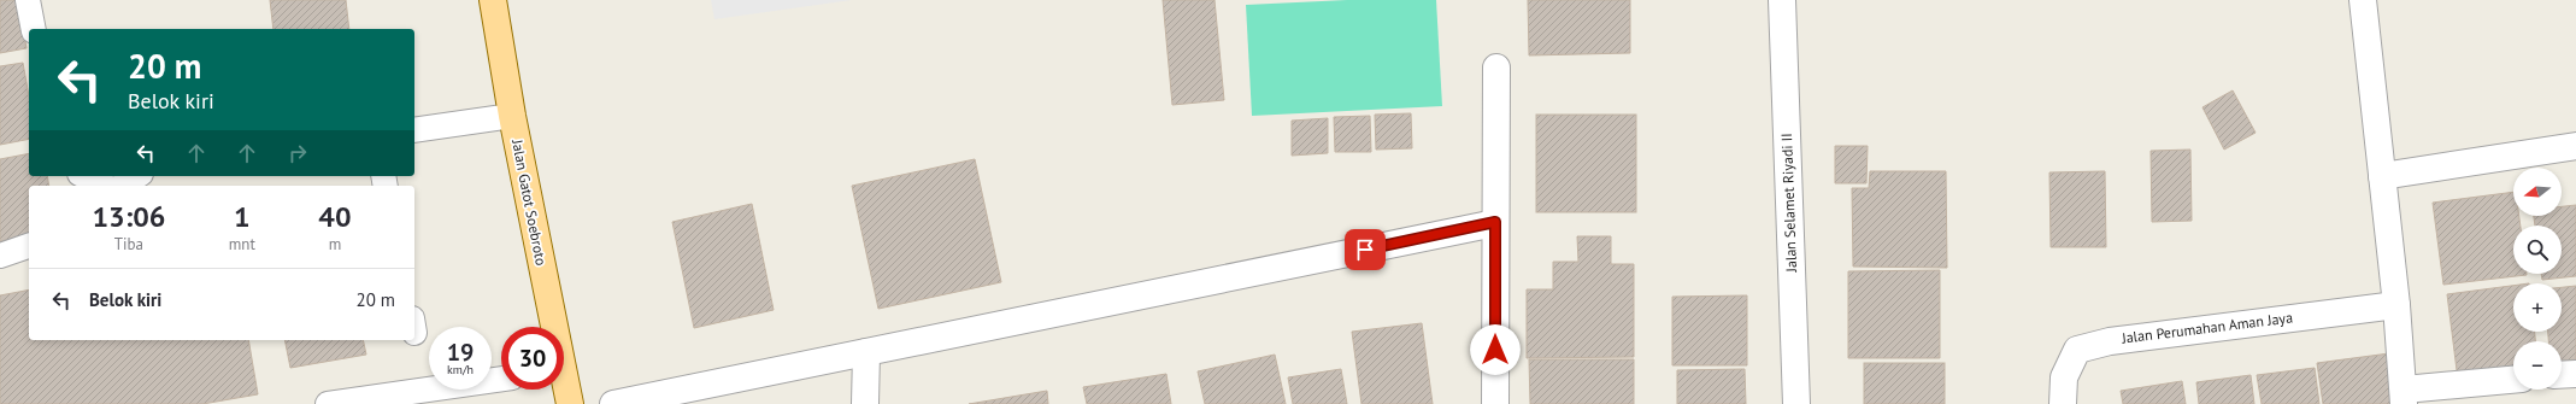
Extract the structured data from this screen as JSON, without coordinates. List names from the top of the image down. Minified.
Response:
{"streets":{"main road":["Jalan Gatot Soebroto"],"street":["Jalan Selamet Riyadi II","Jalan Perumahan Aman Jaya"]},"north":"left","page":{"turn":["20 m","Belok kiri"],"map_buttons":["+","−"],"eta":["13:06","Tiba","1","mnt","40","m"],"list":[{"name":"Belok kiri","value":"20 m"}],"speed":"19 km/h","limit":"30"}}
